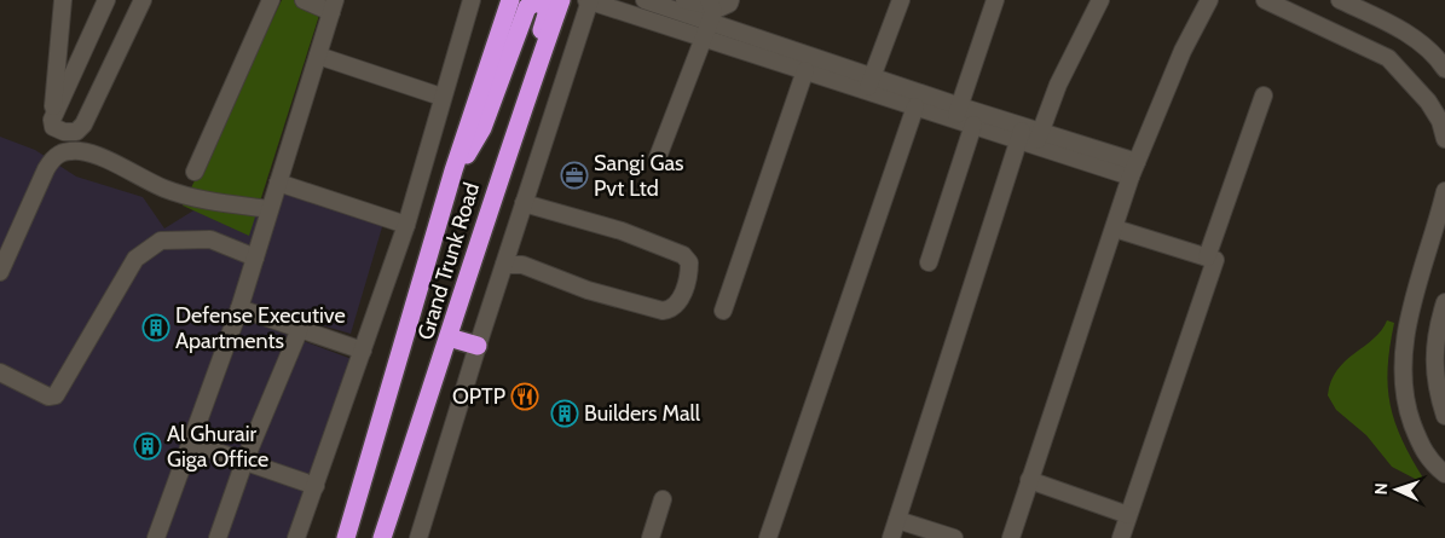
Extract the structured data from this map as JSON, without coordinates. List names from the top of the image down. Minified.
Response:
{"streets":{"highway":["Grand Trunk Road"]},"places":{"office":["Sangi Gas Pvt Ltd"],"building":["Defense Executive Apartments","Builders Mall","Al Ghurair Giga Office"],"restaurant":["OPTP"]},"north":"left"}
